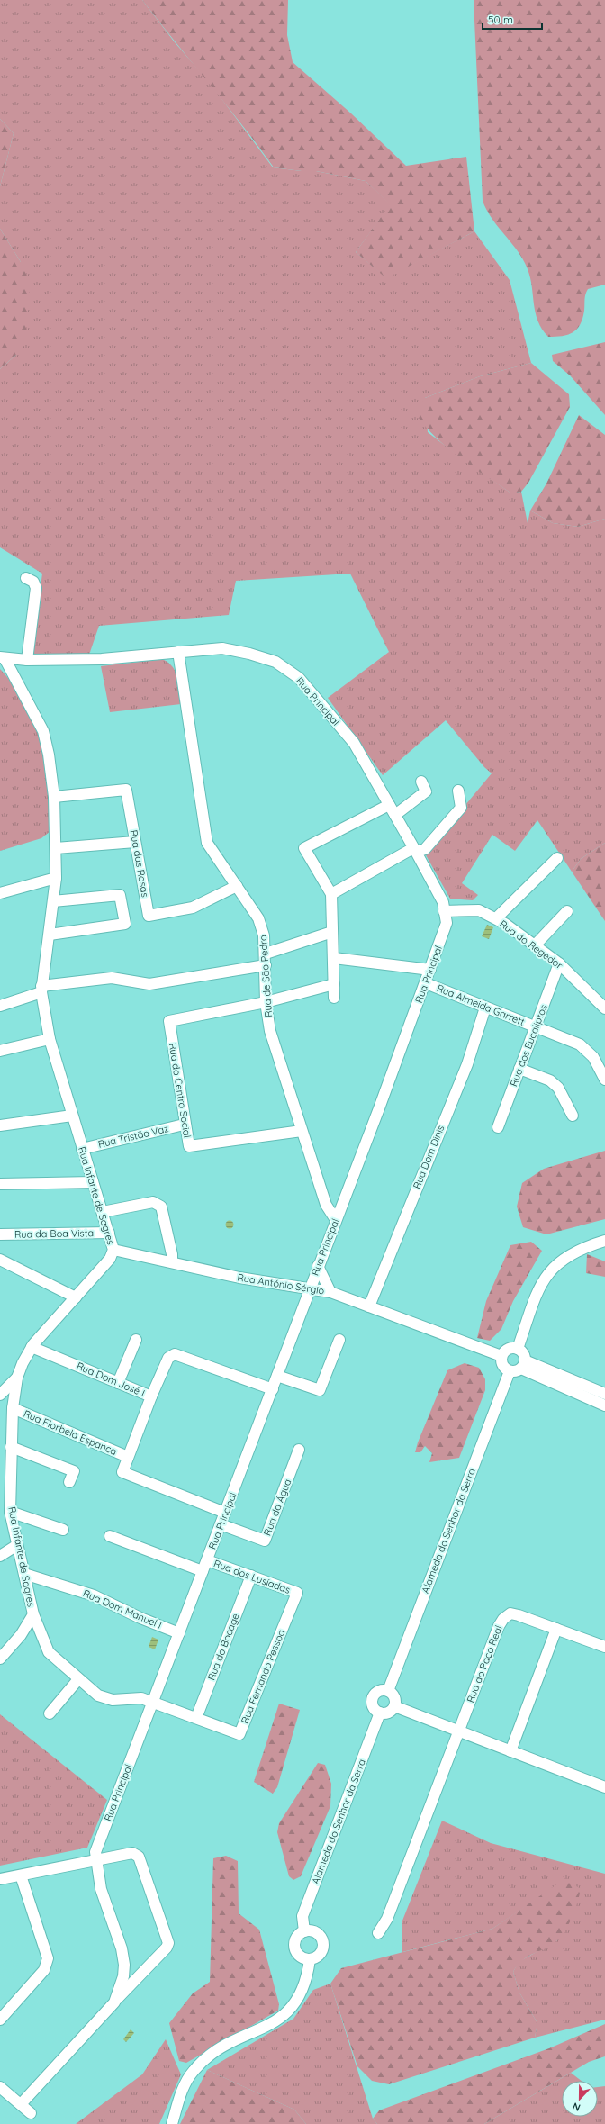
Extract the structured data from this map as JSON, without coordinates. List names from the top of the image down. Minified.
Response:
{"streets":{"street":["Rua Principal","Rua das Rosas","Rua do Regedor","Rua de São Pedro","Rua Almeida Garrett","Rua dos Eucaliptos","Rua do Centro Social","Rua Tristão Vaz","Rua Dom Dinis","Rua Infante de Sagres","Rua da Boa Vista","Rua António Sérgio","Rua Dom José I","Rua Florbela Espanca","Rua da Água","Alameda do Senhor da Serra","Rua dos Lusíadas","Rua Dom Manuel I","Rua do Bocage","Rua do Paço Real","Rua Fernando Pessoa"]},"crossings":[["Rua Principal","Rua do Regedor"],["Rua Principal","Rua de São Pedro"],["Rua Principal","Rua Almeida Garrett"],["Rua Principal","Rua Infante de Sagres"],["Rua Principal","Rua António Sérgio"],["Rua Principal","Rua Dom José I"],["Rua Principal","Rua da Água"],["Rua Principal","Rua dos Lusíadas"],["Rua Principal","Rua Dom Manuel I"],["Rua Principal","Rua Fernando Pessoa"],["Rua das Rosas","Rua de São Pedro"],["Rua das Rosas","Rua Infante de Sagres"],["Rua do Regedor","Rua dos Eucaliptos"],["Rua de São Pedro","Rua do Centro Social"],["Rua Almeida Garrett","Rua dos Eucaliptos"],["Rua Almeida Garrett","Rua Dom Dinis"],["Rua do Centro Social","Rua Tristão Vaz"],["Rua Tristão Vaz","Rua Infante de Sagres"],["Rua Dom Dinis","Rua António Sérgio"],["Rua Infante de Sagres","Rua da Boa Vista"],["Rua Infante de Sagres","Rua António Sérgio"],["Rua Infante de Sagres","Rua Dom José I"],["Rua Infante de Sagres","Rua Florbela Espanca"],["Rua Infante de Sagres","Rua Dom Manuel I"],["Rua Infante de Sagres","Rua Fernando Pessoa"],["Rua António Sérgio","Alameda do Senhor da Serra"],["Rua Dom José I","Rua Florbela Espanca"],["Rua dos Lusíadas","Rua do Bocage"],["Rua dos Lusíadas","Rua Fernando Pessoa"],["Rua do Bocage","Rua Fernando Pessoa"]],"scale_bar":"50 m","north":"bottom"}
